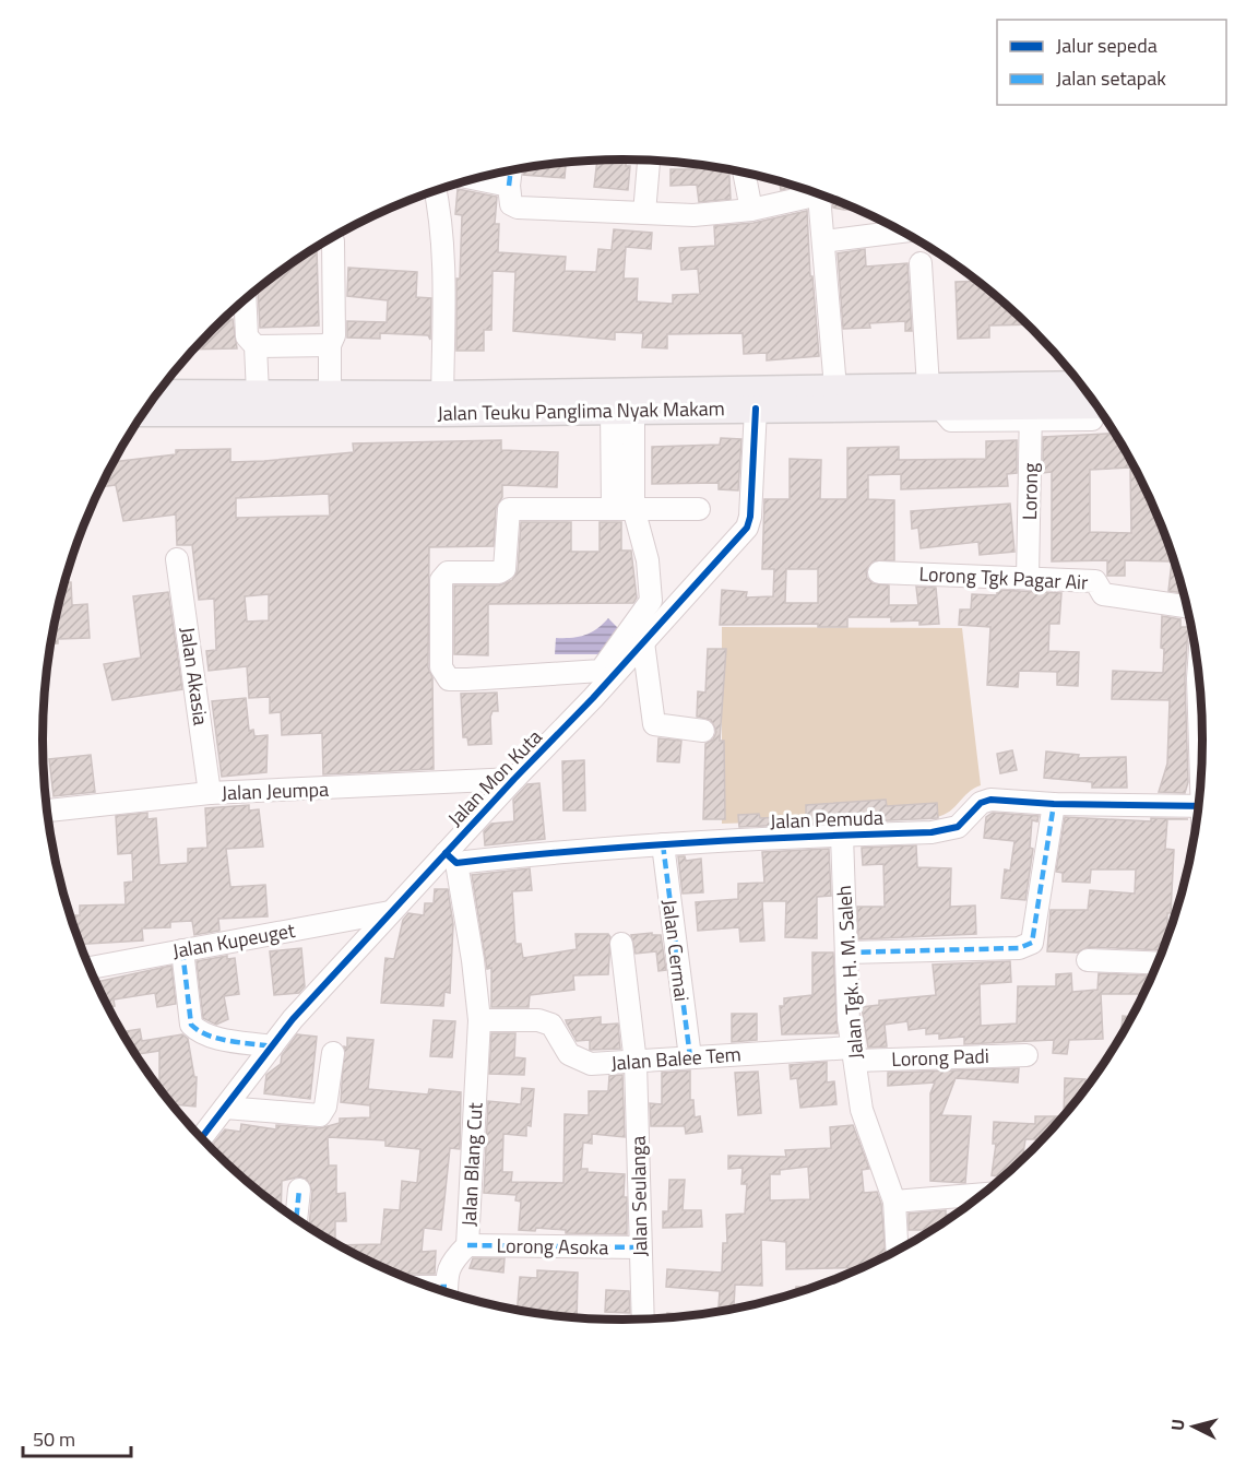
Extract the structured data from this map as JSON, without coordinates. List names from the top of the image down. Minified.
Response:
{"streets":{"main road":["Jalan Teuku Panglima Nyak Makam"],"street":["Lorong","Lorong Tgk Pagar Air","Jalan Akasia","Jalan Mon Kuta","Jalan Jeumpa","Jalan Pemuda","Jalan Kupeuget","Jalan Cermai","Jalan Tgk. H. M. Saleh","Lorong Padi","Jalan Balee Tem","Jalan Blang Cut","Jalan Seulanga","Lorong Asoka"]},"crossings":[["Jalan Teuku Panglima Nyak Makam","Lorong"],["Jalan Teuku Panglima Nyak Makam","Jalan Mon Kuta"],["Lorong","Lorong Tgk Pagar Air"],["Jalan Akasia","Jalan Jeumpa"],["Jalan Mon Kuta","Jalan Jeumpa"],["Jalan Mon Kuta","Jalan Pemuda"],["Jalan Mon Kuta","Jalan Kupeuget"],["Jalan Mon Kuta","Jalan Blang Cut"],["Jalan Pemuda","Jalan Cermai"],["Jalan Pemuda","Jalan Tgk. H. M. Saleh"],["Jalan Pemuda","Jalan Blang Cut"],["Jalan Cermai","Jalan Balee Tem"],["Jalan Tgk. H. M. Saleh","Lorong Padi"],["Jalan Tgk. H. M. Saleh","Jalan Balee Tem"],["Lorong Padi","Jalan Balee Tem"],["Jalan Balee Tem","Jalan Blang Cut"],["Jalan Balee Tem","Jalan Seulanga"],["Jalan Blang Cut","Lorong Asoka"],["Jalan Seulanga","Lorong Asoka"]],"legend":["Jalur sepeda","Jalan setapak"],"scale_bar":"50 m","north":"left"}
